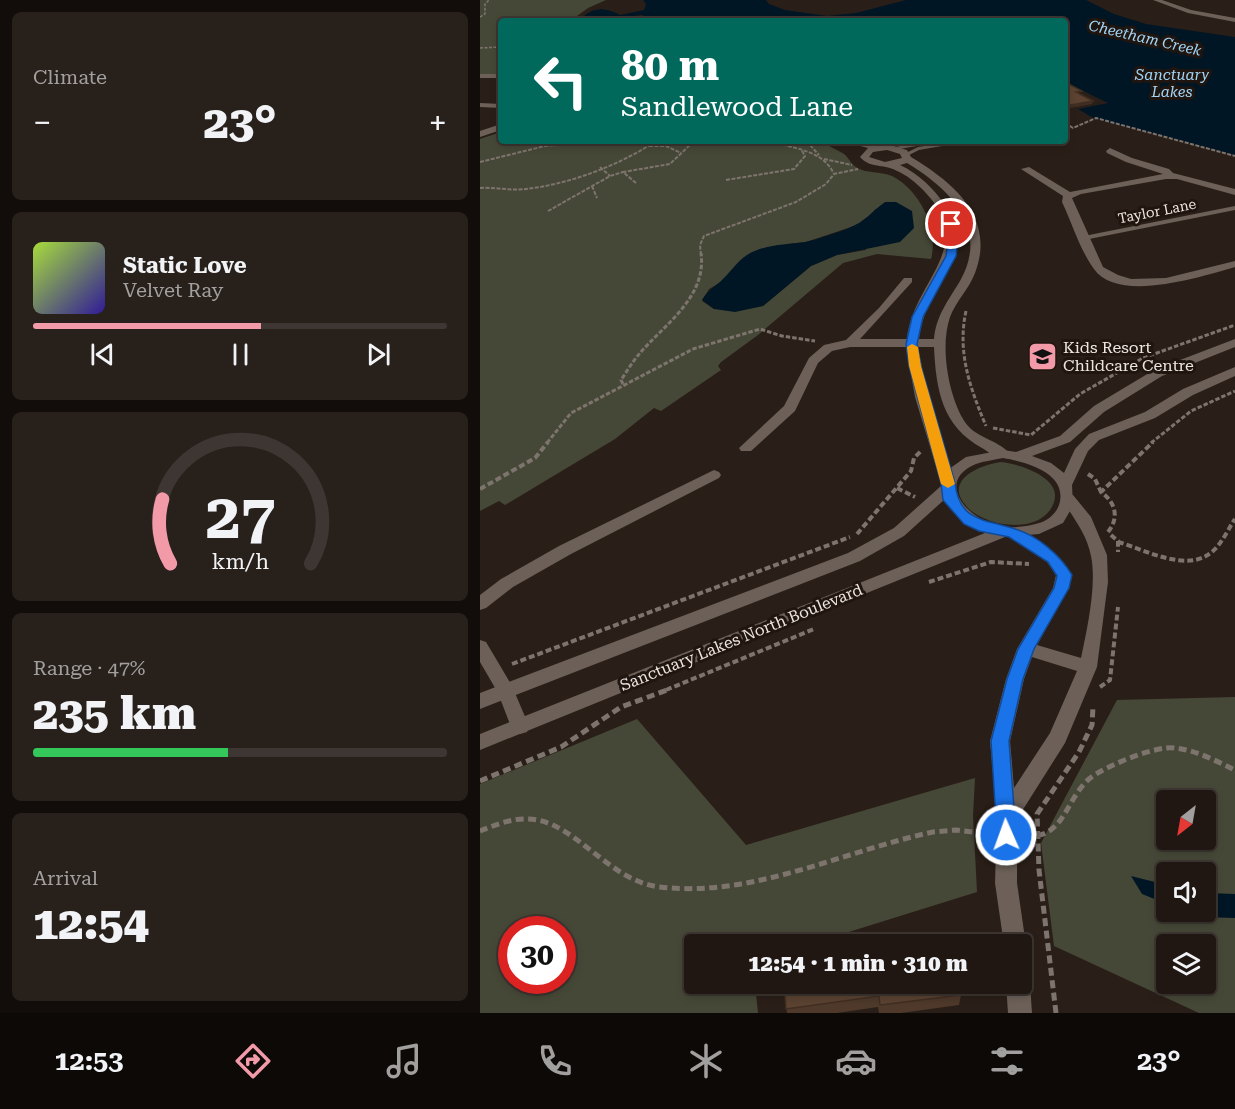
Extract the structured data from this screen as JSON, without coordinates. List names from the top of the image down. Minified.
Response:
{"streets":{"street":["Sanctuary Lakes North Boulevard"],"lane":["Taylor Lane"]},"water":["Cheetham Creek","Sanctuary Lakes"],"places":{"school or university":["Kids Resort Childcare Centre"]},"north":"bottom left","page":{"tile":["Climate",["Range · 47%","235 km"],["Arrival","12:54"]],"turn":["80 m","Sandlewood Lane"],"heat":["−","23°","+"],"song":["Static Love","Velvet Ray"],"limit":"30","trip":"12:54 · 1 min · 310 m","tabs":["12:53","23°"],"gauge":["27","km/h"]}}
